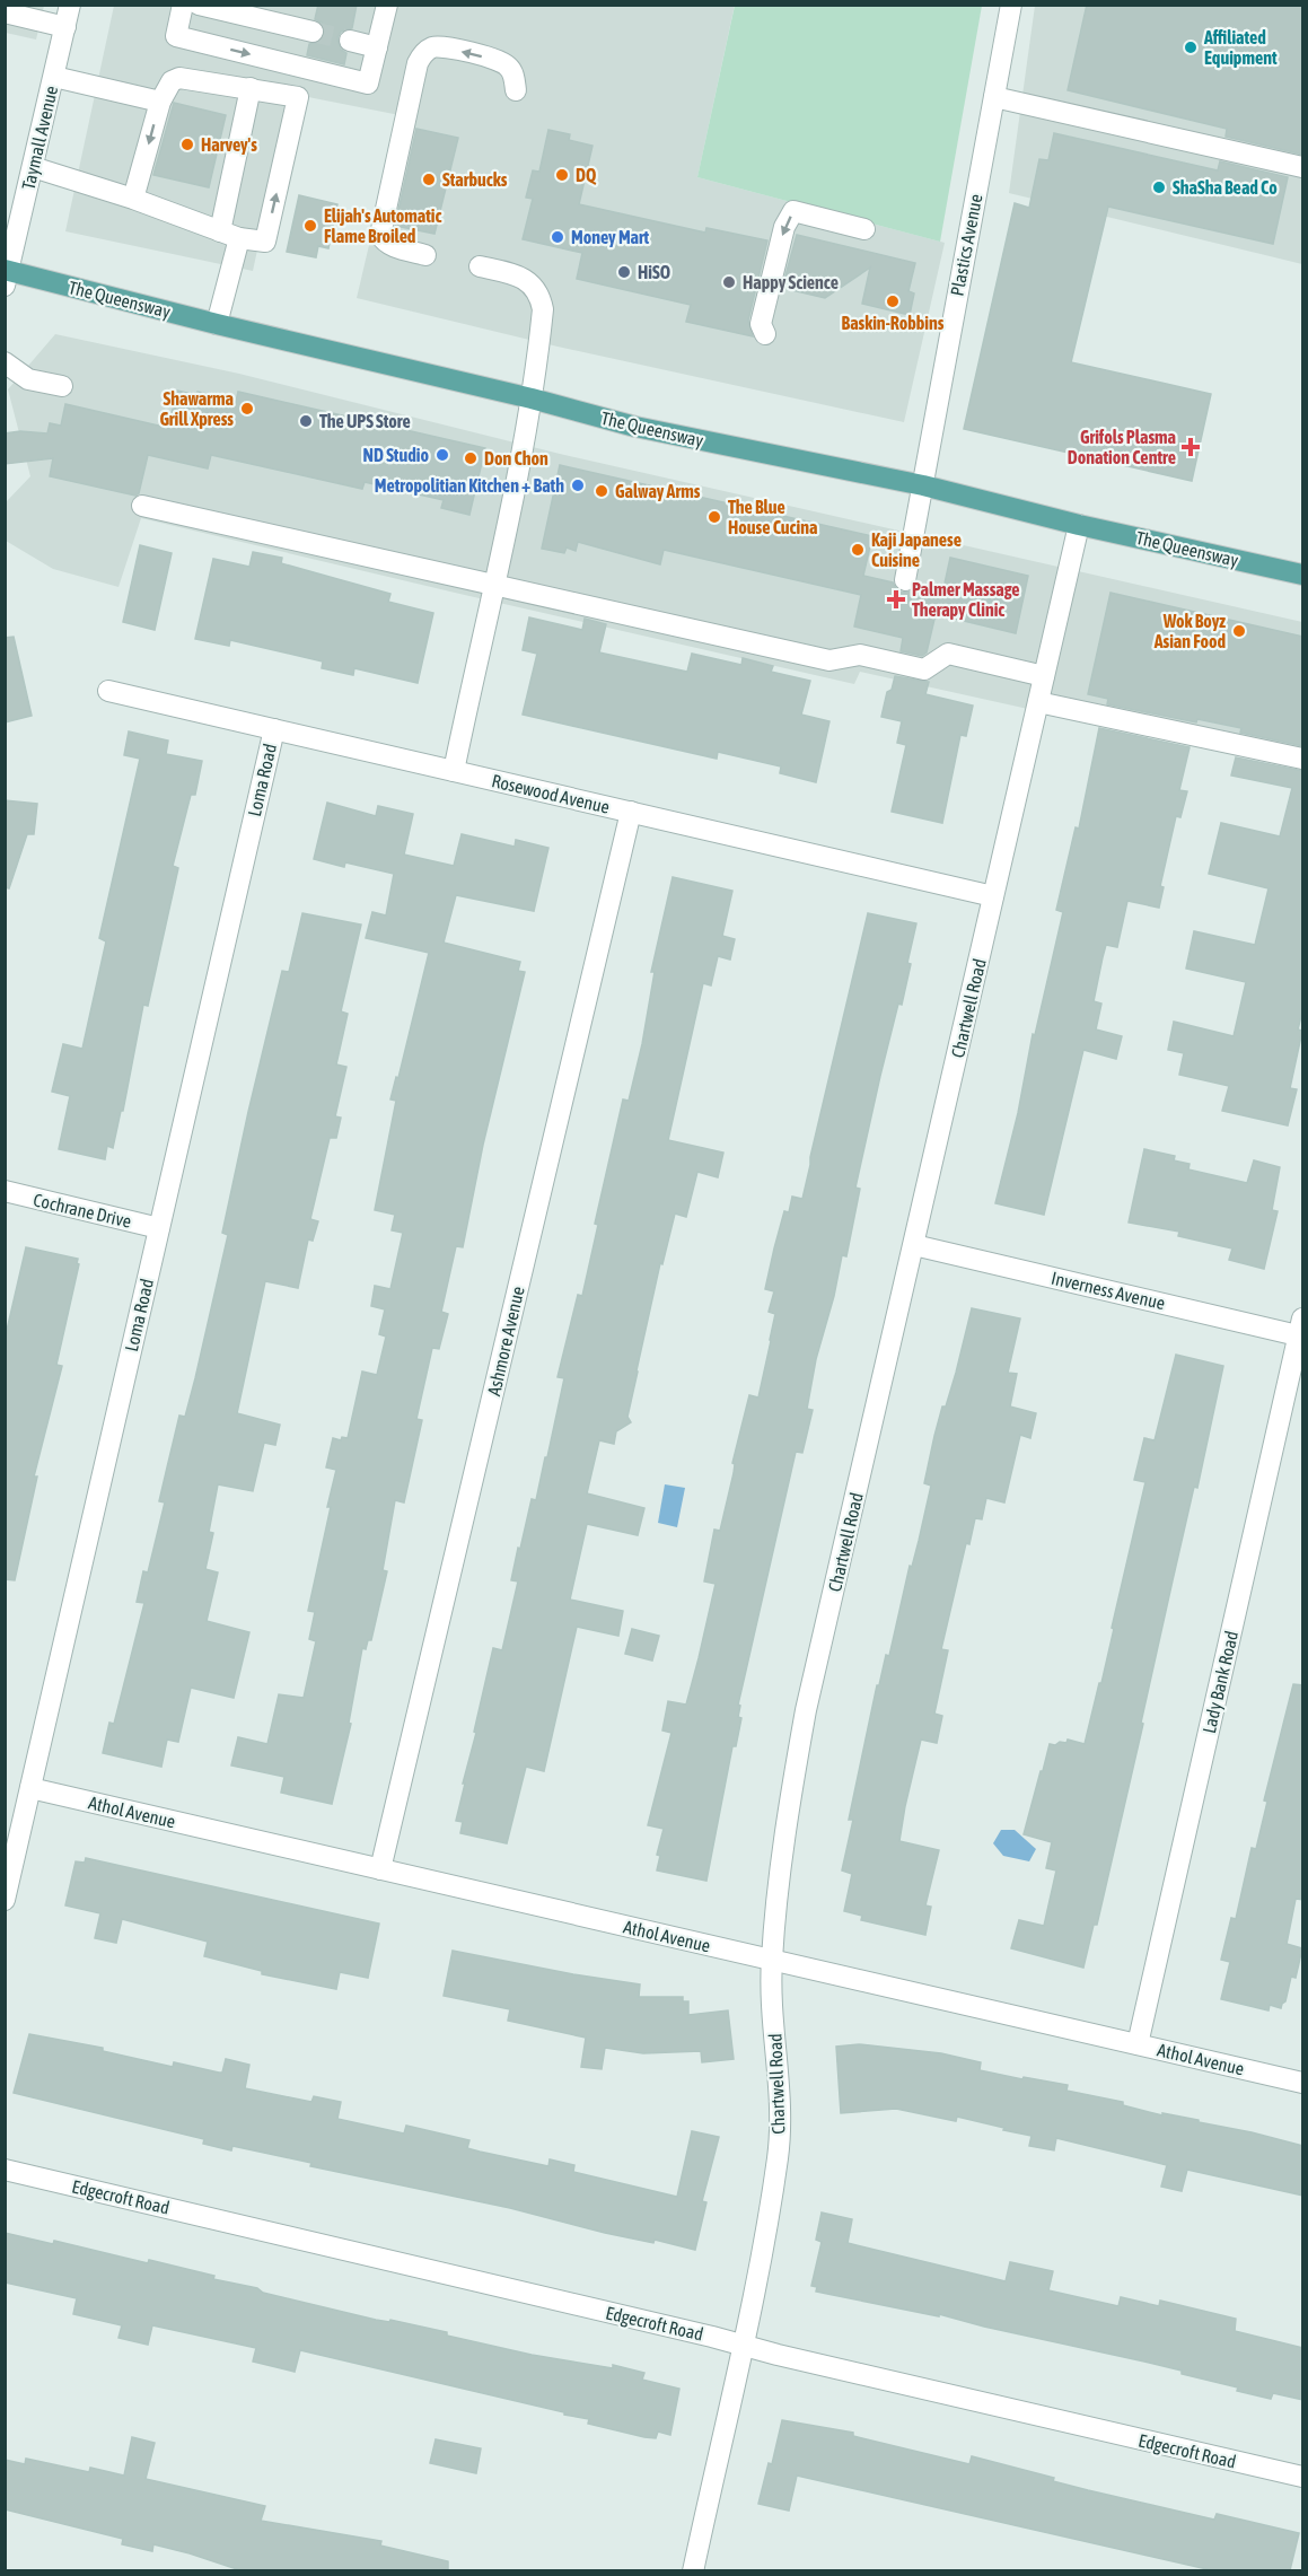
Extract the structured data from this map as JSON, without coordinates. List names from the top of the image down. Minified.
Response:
{"streets":{"main road":["The Queensway"],"street":["Taymall Avenue","Plastics Avenue","Loma Road","Rosewood Avenue","Chartwell Road","Cochrane Drive","Inverness Avenue","Ashmore Avenue","Lady Bank Road","Athol Avenue","Edgecroft Road"]},"crossings":[["Taymall Avenue","The Queensway"],["Plastics Avenue","The Queensway"],["The Queensway","Chartwell Road"],["Loma Road","Rosewood Avenue"],["Loma Road","Cochrane Drive"],["Loma Road","Athol Avenue"],["Rosewood Avenue","Chartwell Road"],["Rosewood Avenue","Ashmore Avenue"],["Chartwell Road","Inverness Avenue"],["Chartwell Road","Athol Avenue"],["Chartwell Road","Edgecroft Road"],["Inverness Avenue","Lady Bank Road"],["Ashmore Avenue","Athol Avenue"],["Lady Bank Road","Athol Avenue"]],"places":{"other":["Affiliated Equipment","Harvey's","DQ","Starbucks","ShaSha Bead Co","Elijah's Automatic Flame Broiled","Money Mart","HiSO","Happy Science","Baskin-Robbins","Shawarma Grill Xpress","The UPS Store","ND Studio","Don Chon","Metropolitian Kitchen + Bath","Galway Arms","The Blue House Cucina","Kaji Japanese Cuisine","Wok Boyz Asian Food"],"health":["Grifols Plasma Donation Centre","Palmer Massage Therapy Clinic"]}}
